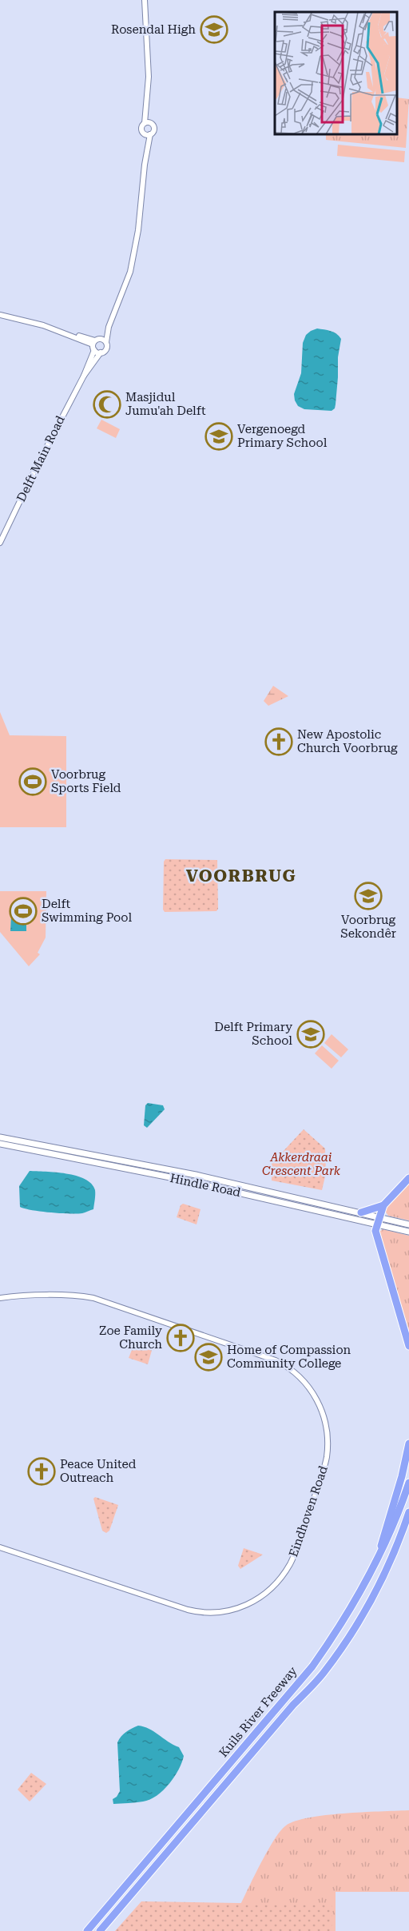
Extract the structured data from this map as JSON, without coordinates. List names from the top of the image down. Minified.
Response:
{"streets":{"highway":["Kuils River Freeway"],"main road":["Hindle Road"],"street":["Delft Main Road","Eindhoven Road"]},"districts":["VOORBRUG"],"parks":["Akkerdraai Crescent Park"],"places":{"school or university":["Rosendal High","Vergenoegd Primary School","Voorbrug Sekondêr","Delft Primary School","Home of Compassion Community College"],"mosque":["Masjidul Jumu'ah Delft"],"church":["New Apostolic Church Voorbrug","Zoe Family Church","Peace United Outreach"],"sports":["Voorbrug Sports Field","Delft Swimming Pool"]}}
